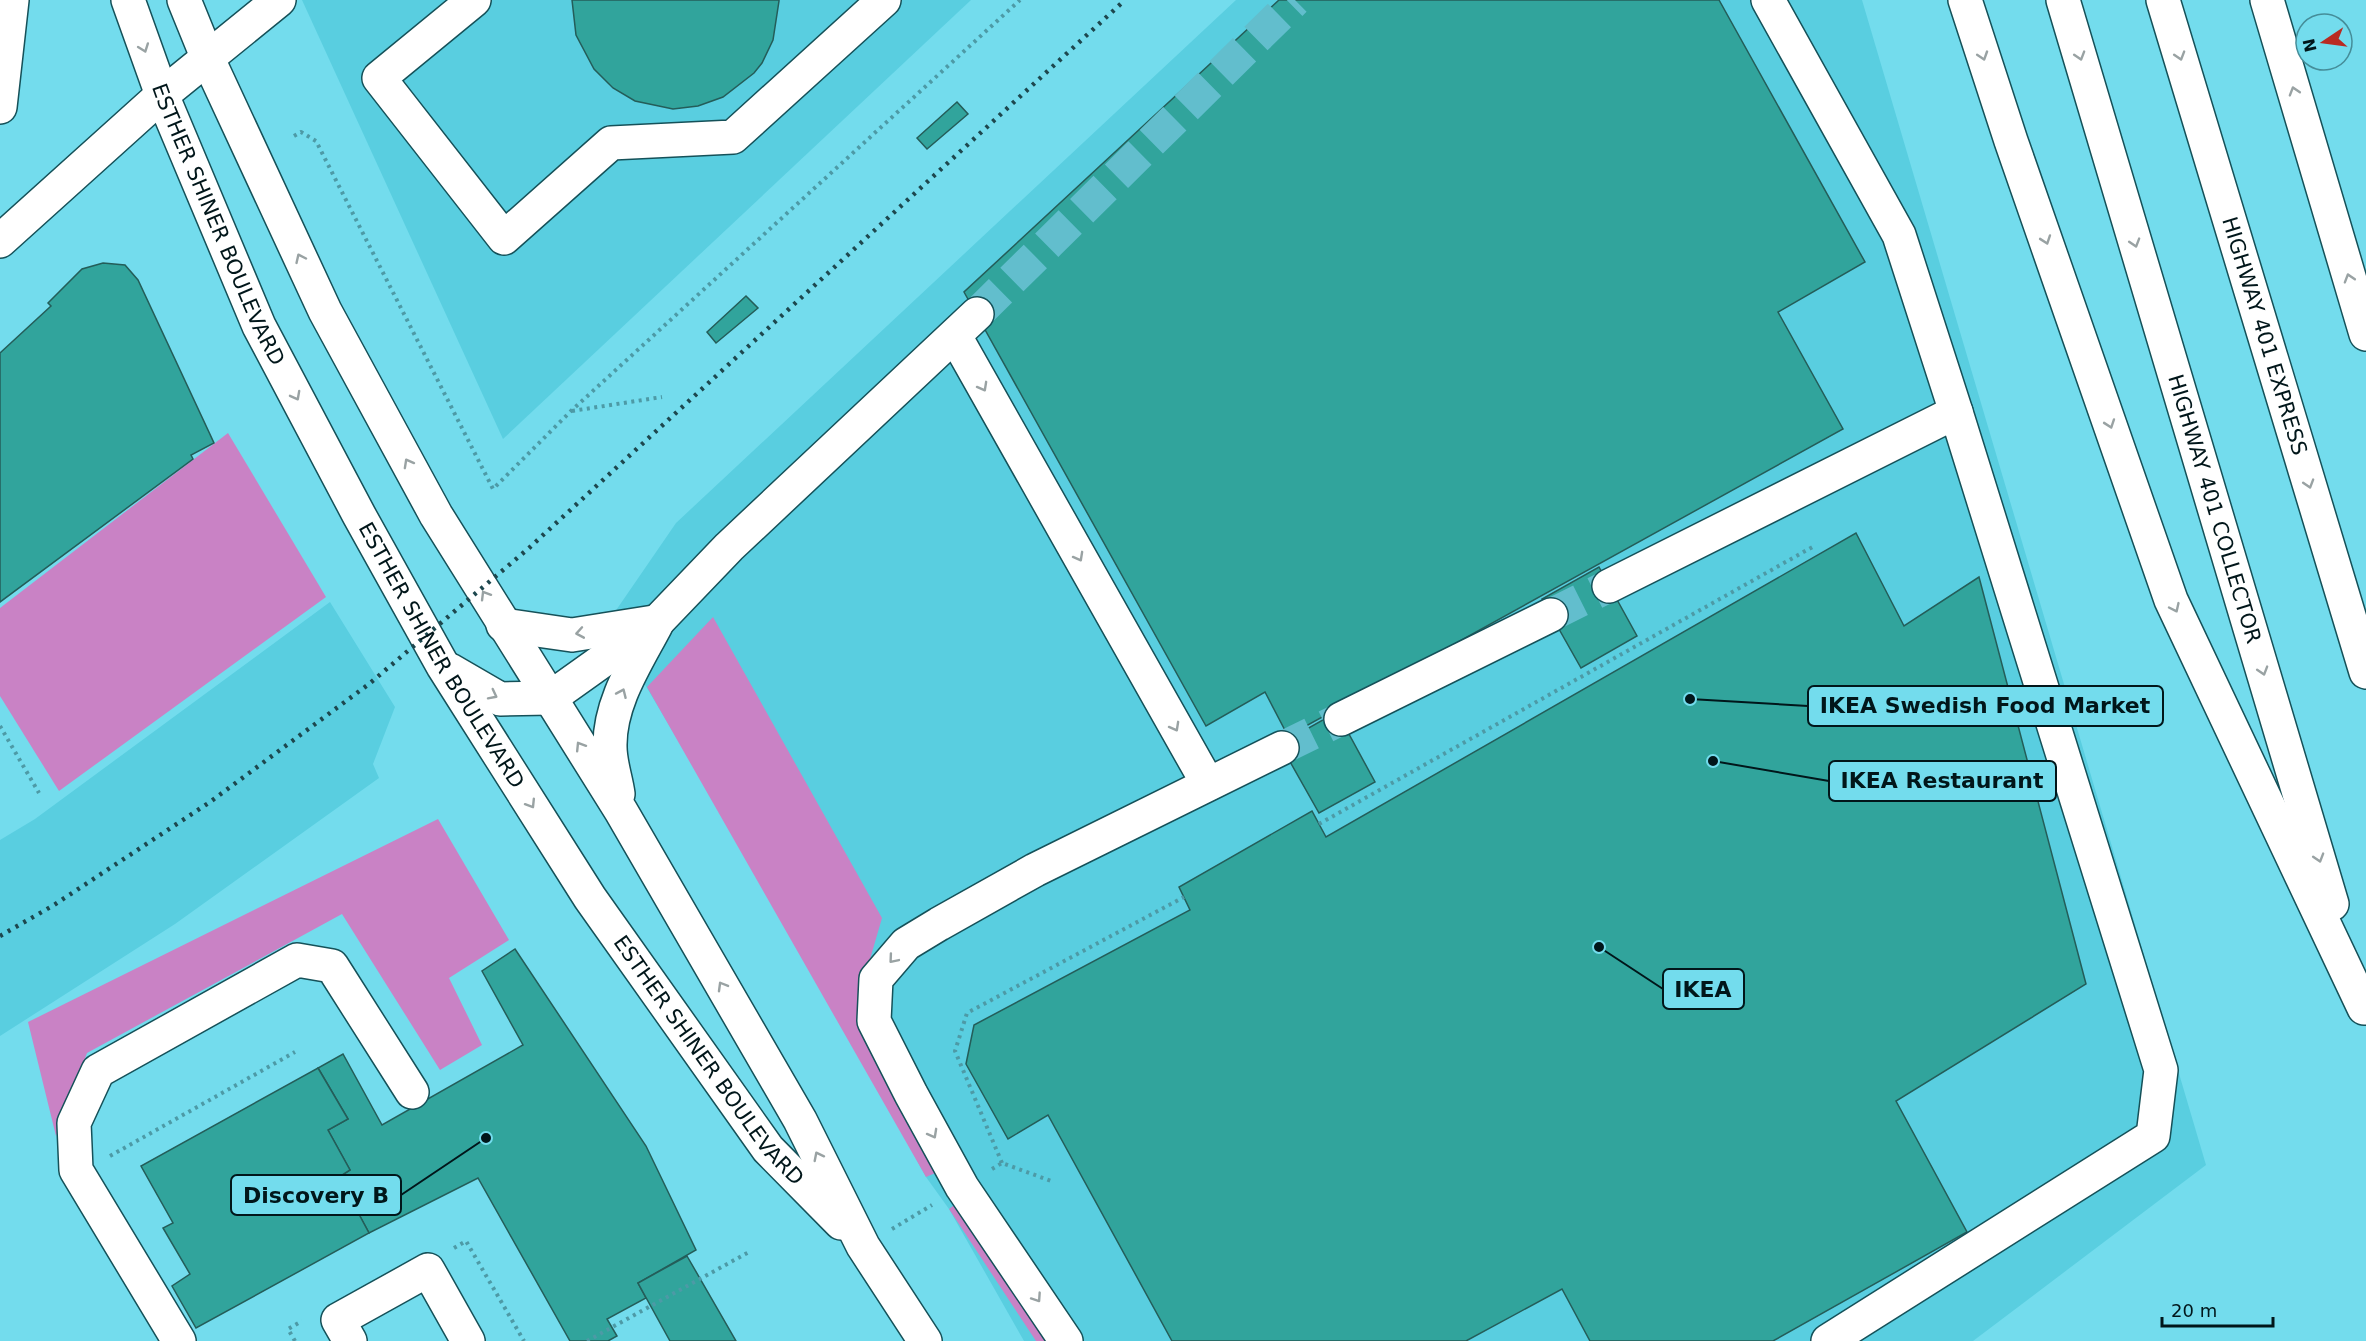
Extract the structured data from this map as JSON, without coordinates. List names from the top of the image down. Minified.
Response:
{"streets":{"main road":["ESTHER SHINER BOULEVARD","HIGHWAY 401 EXPRESS","HIGHWAY 401 COLLECTOR"]},"places":["IKEA Swedish Food Market","IKEA Restaurant","IKEA","Discovery B"],"scale_bar":"20 m","north":"left"}
